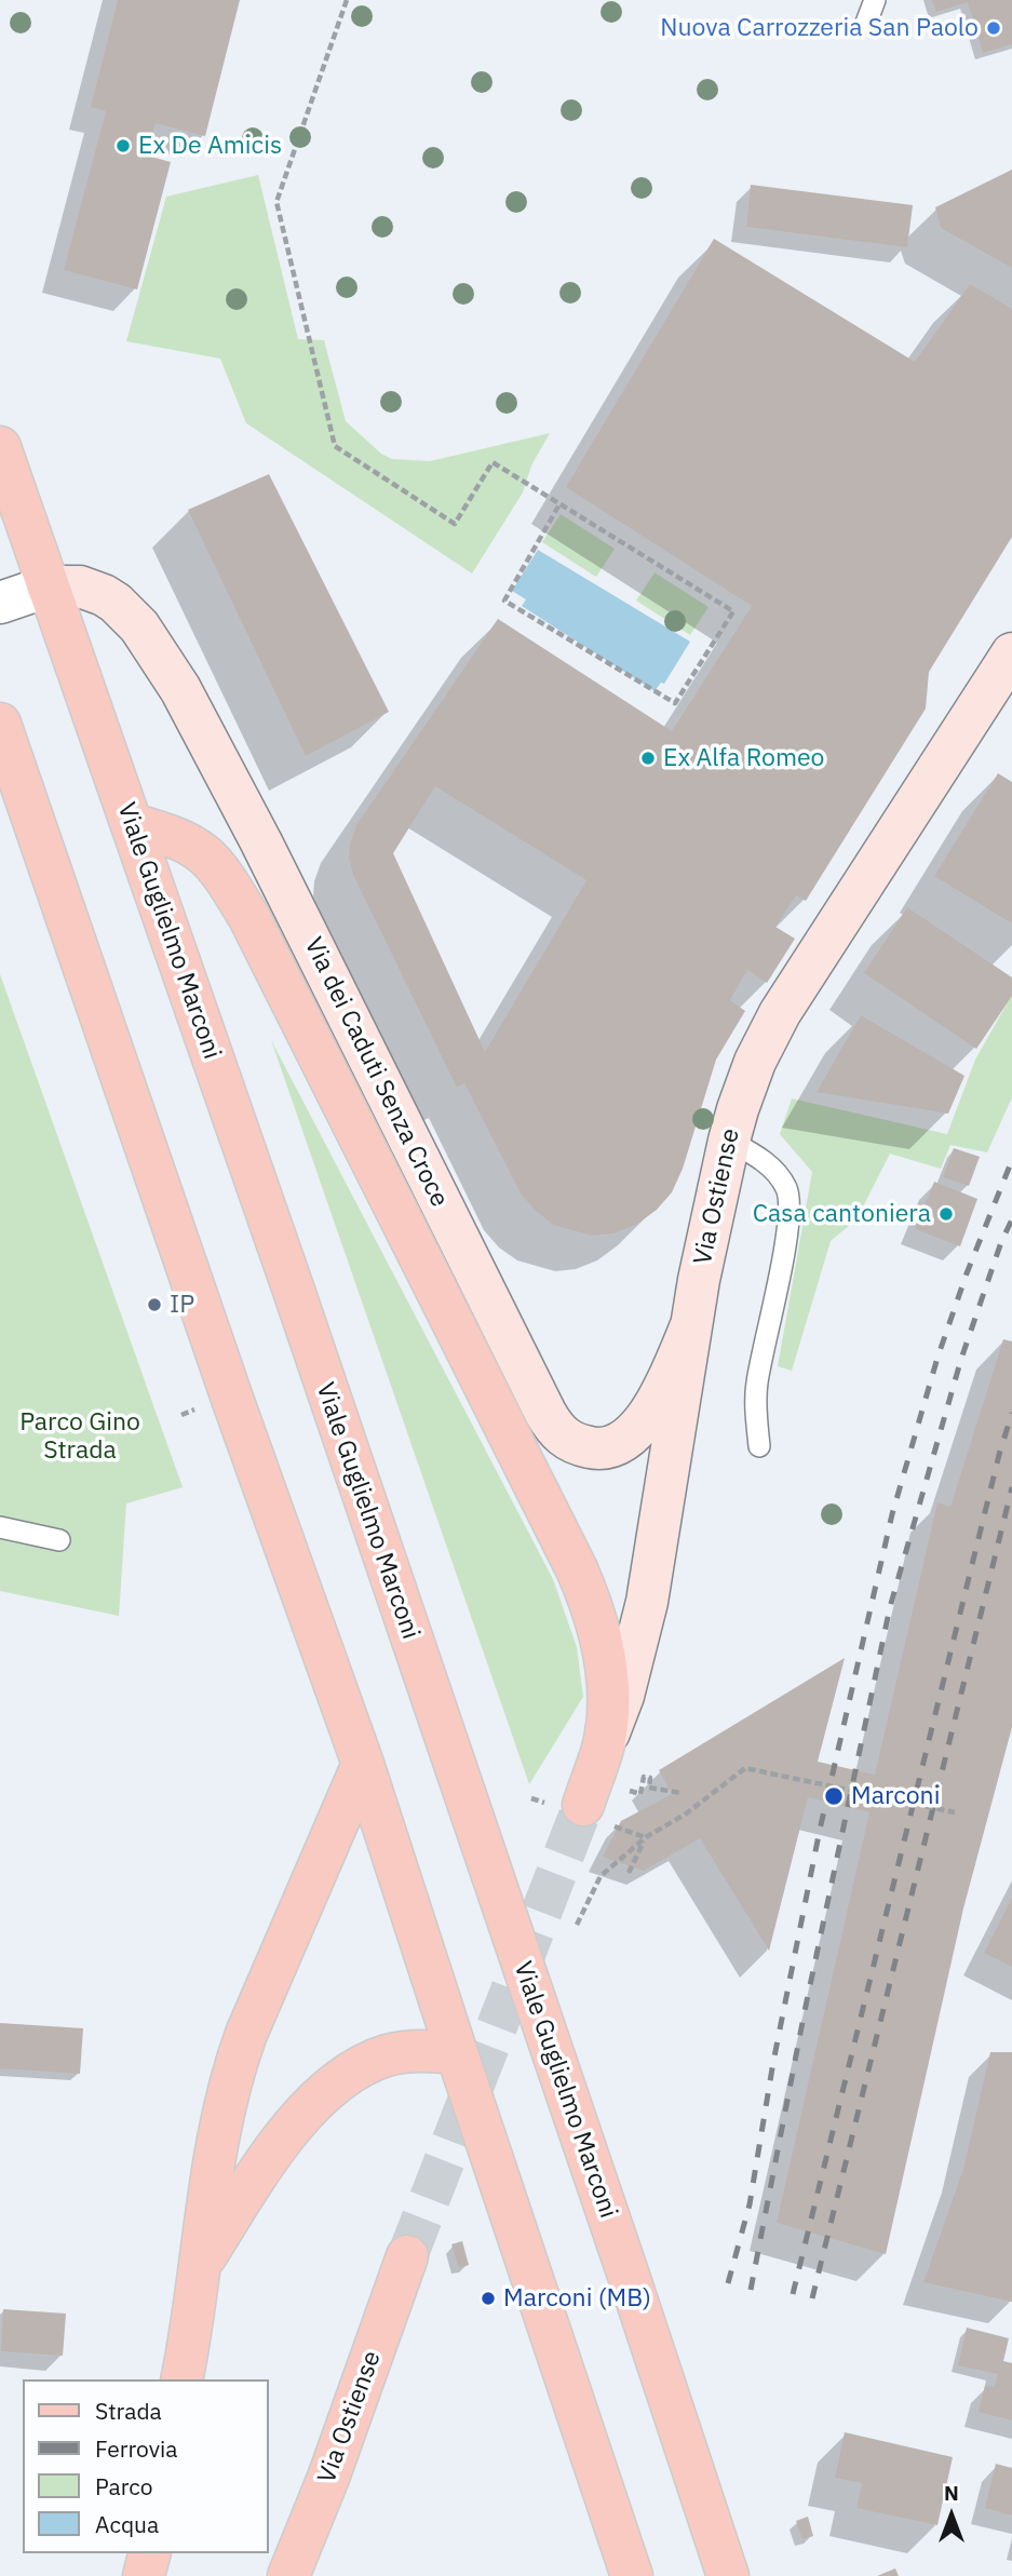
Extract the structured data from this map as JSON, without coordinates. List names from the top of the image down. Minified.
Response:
{"streets":{"main road":["Viale Guglielmo Marconi","Via dei Caduti Senza Croce","Via Ostiense"]},"crossings":[["Viale Guglielmo Marconi","Via dei Caduti Senza Croce"],["Via dei Caduti Senza Croce","Via Ostiense"]],"parks":["Parco Gino Strada"],"places":["Nuova Carrozzeria San Paolo","Ex De Amicis","Ex Alfa Romeo","Casa cantoniera","IP","Marconi","Marconi (MB)"],"legend":["Strada","Ferrovia","Parco","Acqua"],"north":"top"}
